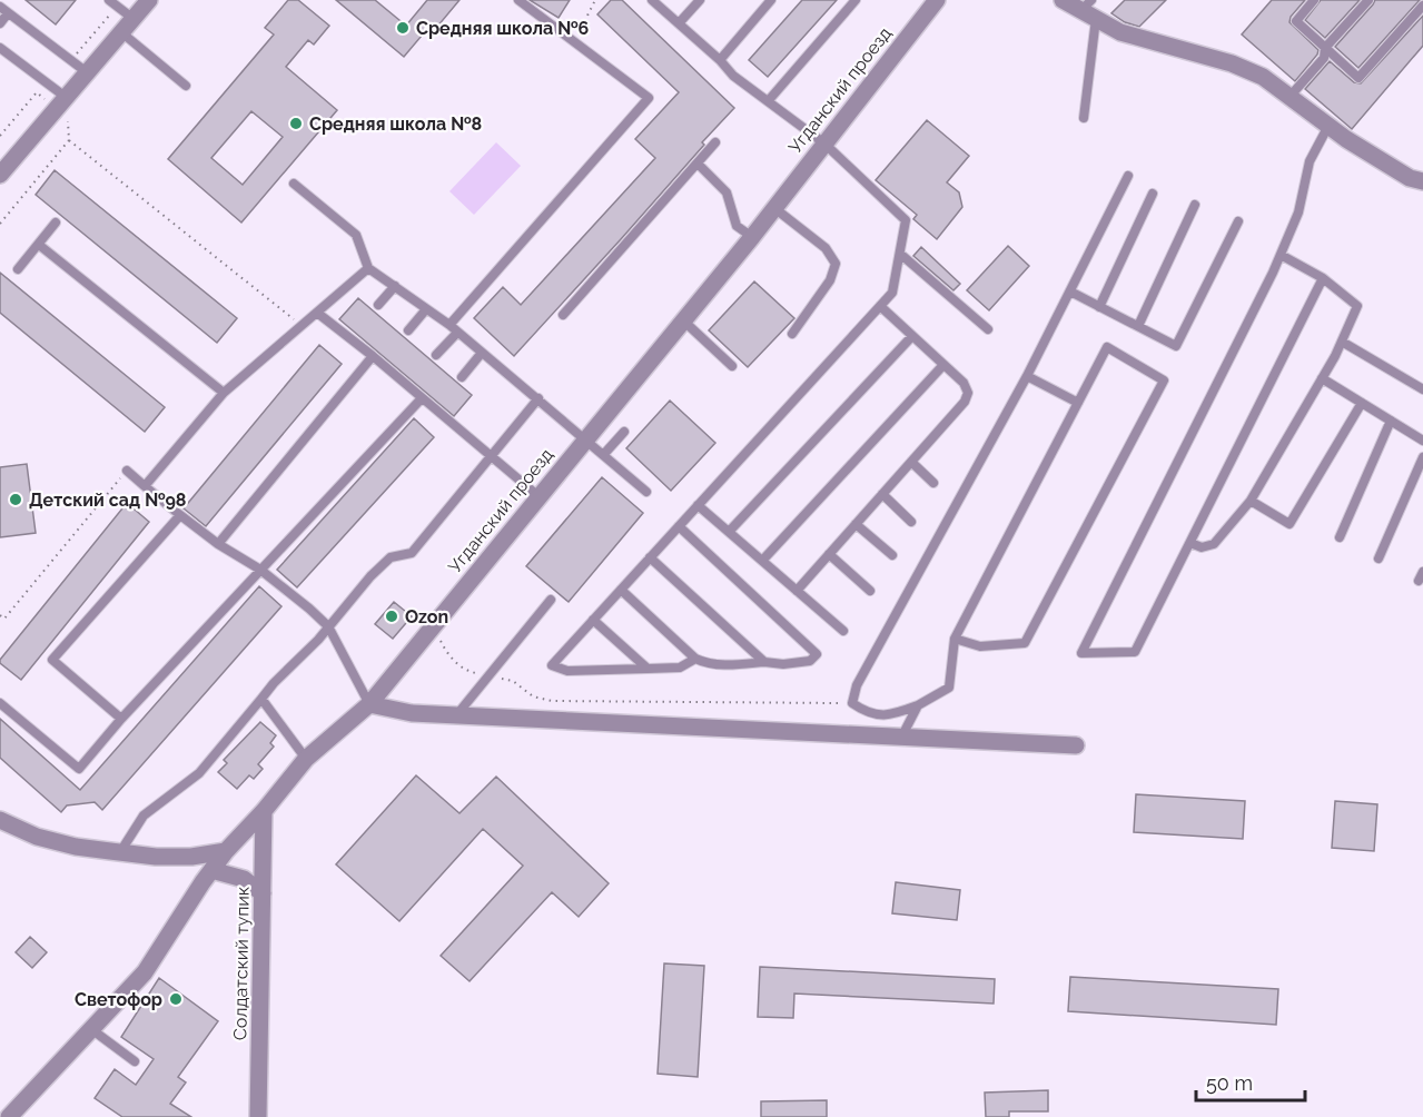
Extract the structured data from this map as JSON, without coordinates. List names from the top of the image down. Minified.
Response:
{"streets":{"street":["Угданский проезд","Солдатский тупик"]},"crossings":[["Угданский проезд","Солдатский тупик"]],"places":["Средняя школа №6","Средняя школа №8","Детский сад №98","Ozon","Светофор"],"scale_bar":"50 m"}
